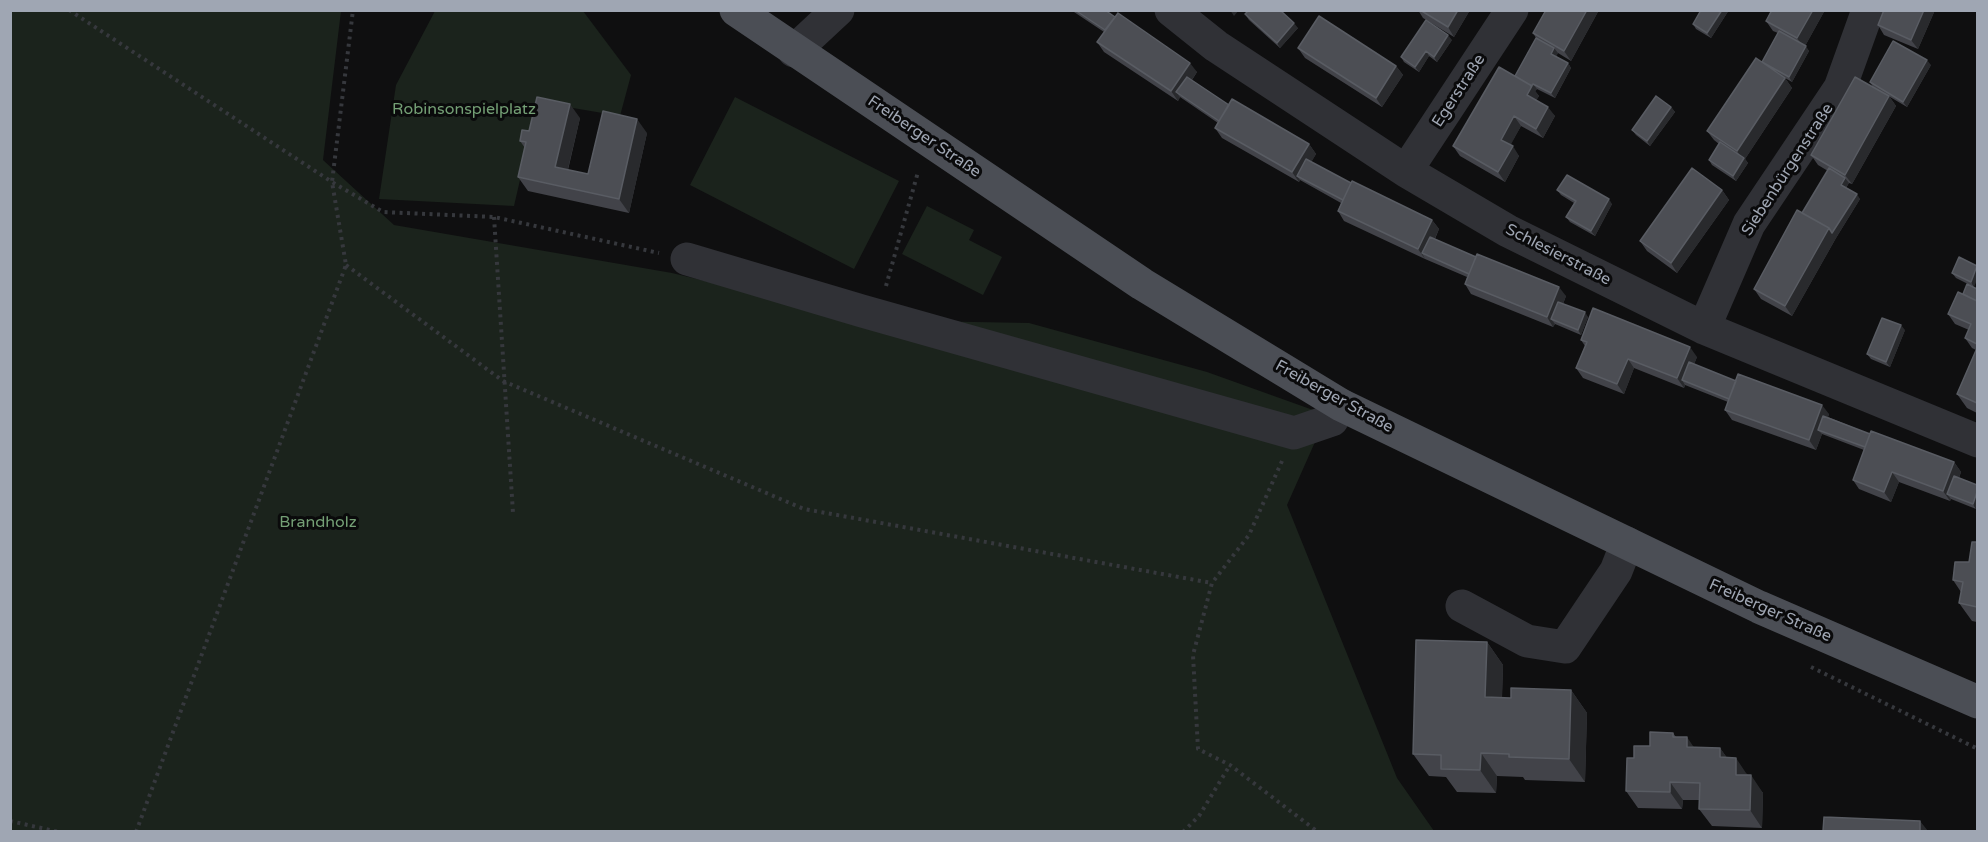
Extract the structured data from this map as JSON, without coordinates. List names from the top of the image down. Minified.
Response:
{"streets":{"main road":["Freiberger Straße"],"street":["Egerstraße","Siebenbürgenstraße","Schlesierstraße"]},"crossings":[["Egerstraße","Schlesierstraße"],["Siebenbürgenstraße","Schlesierstraße"]],"parks":["Robinsonspielplatz","Brandholz"]}
